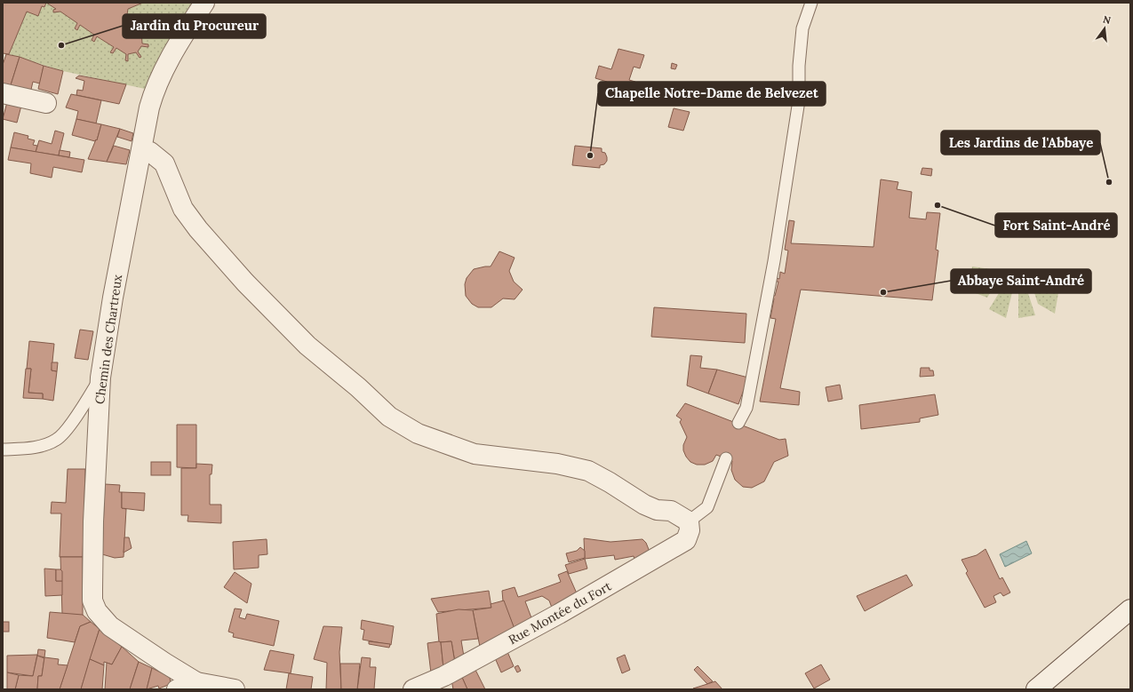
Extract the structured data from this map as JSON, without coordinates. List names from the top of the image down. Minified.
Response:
{"streets":{"street":["Chemin des Chartreux","Rue Montée du Fort"]},"places":["Jardin du Procureur","Chapelle Notre-Dame de Belvezet","Les Jardins de l'Abbaye","Fort Saint-André","Abbaye Saint-André"],"north":"top"}
